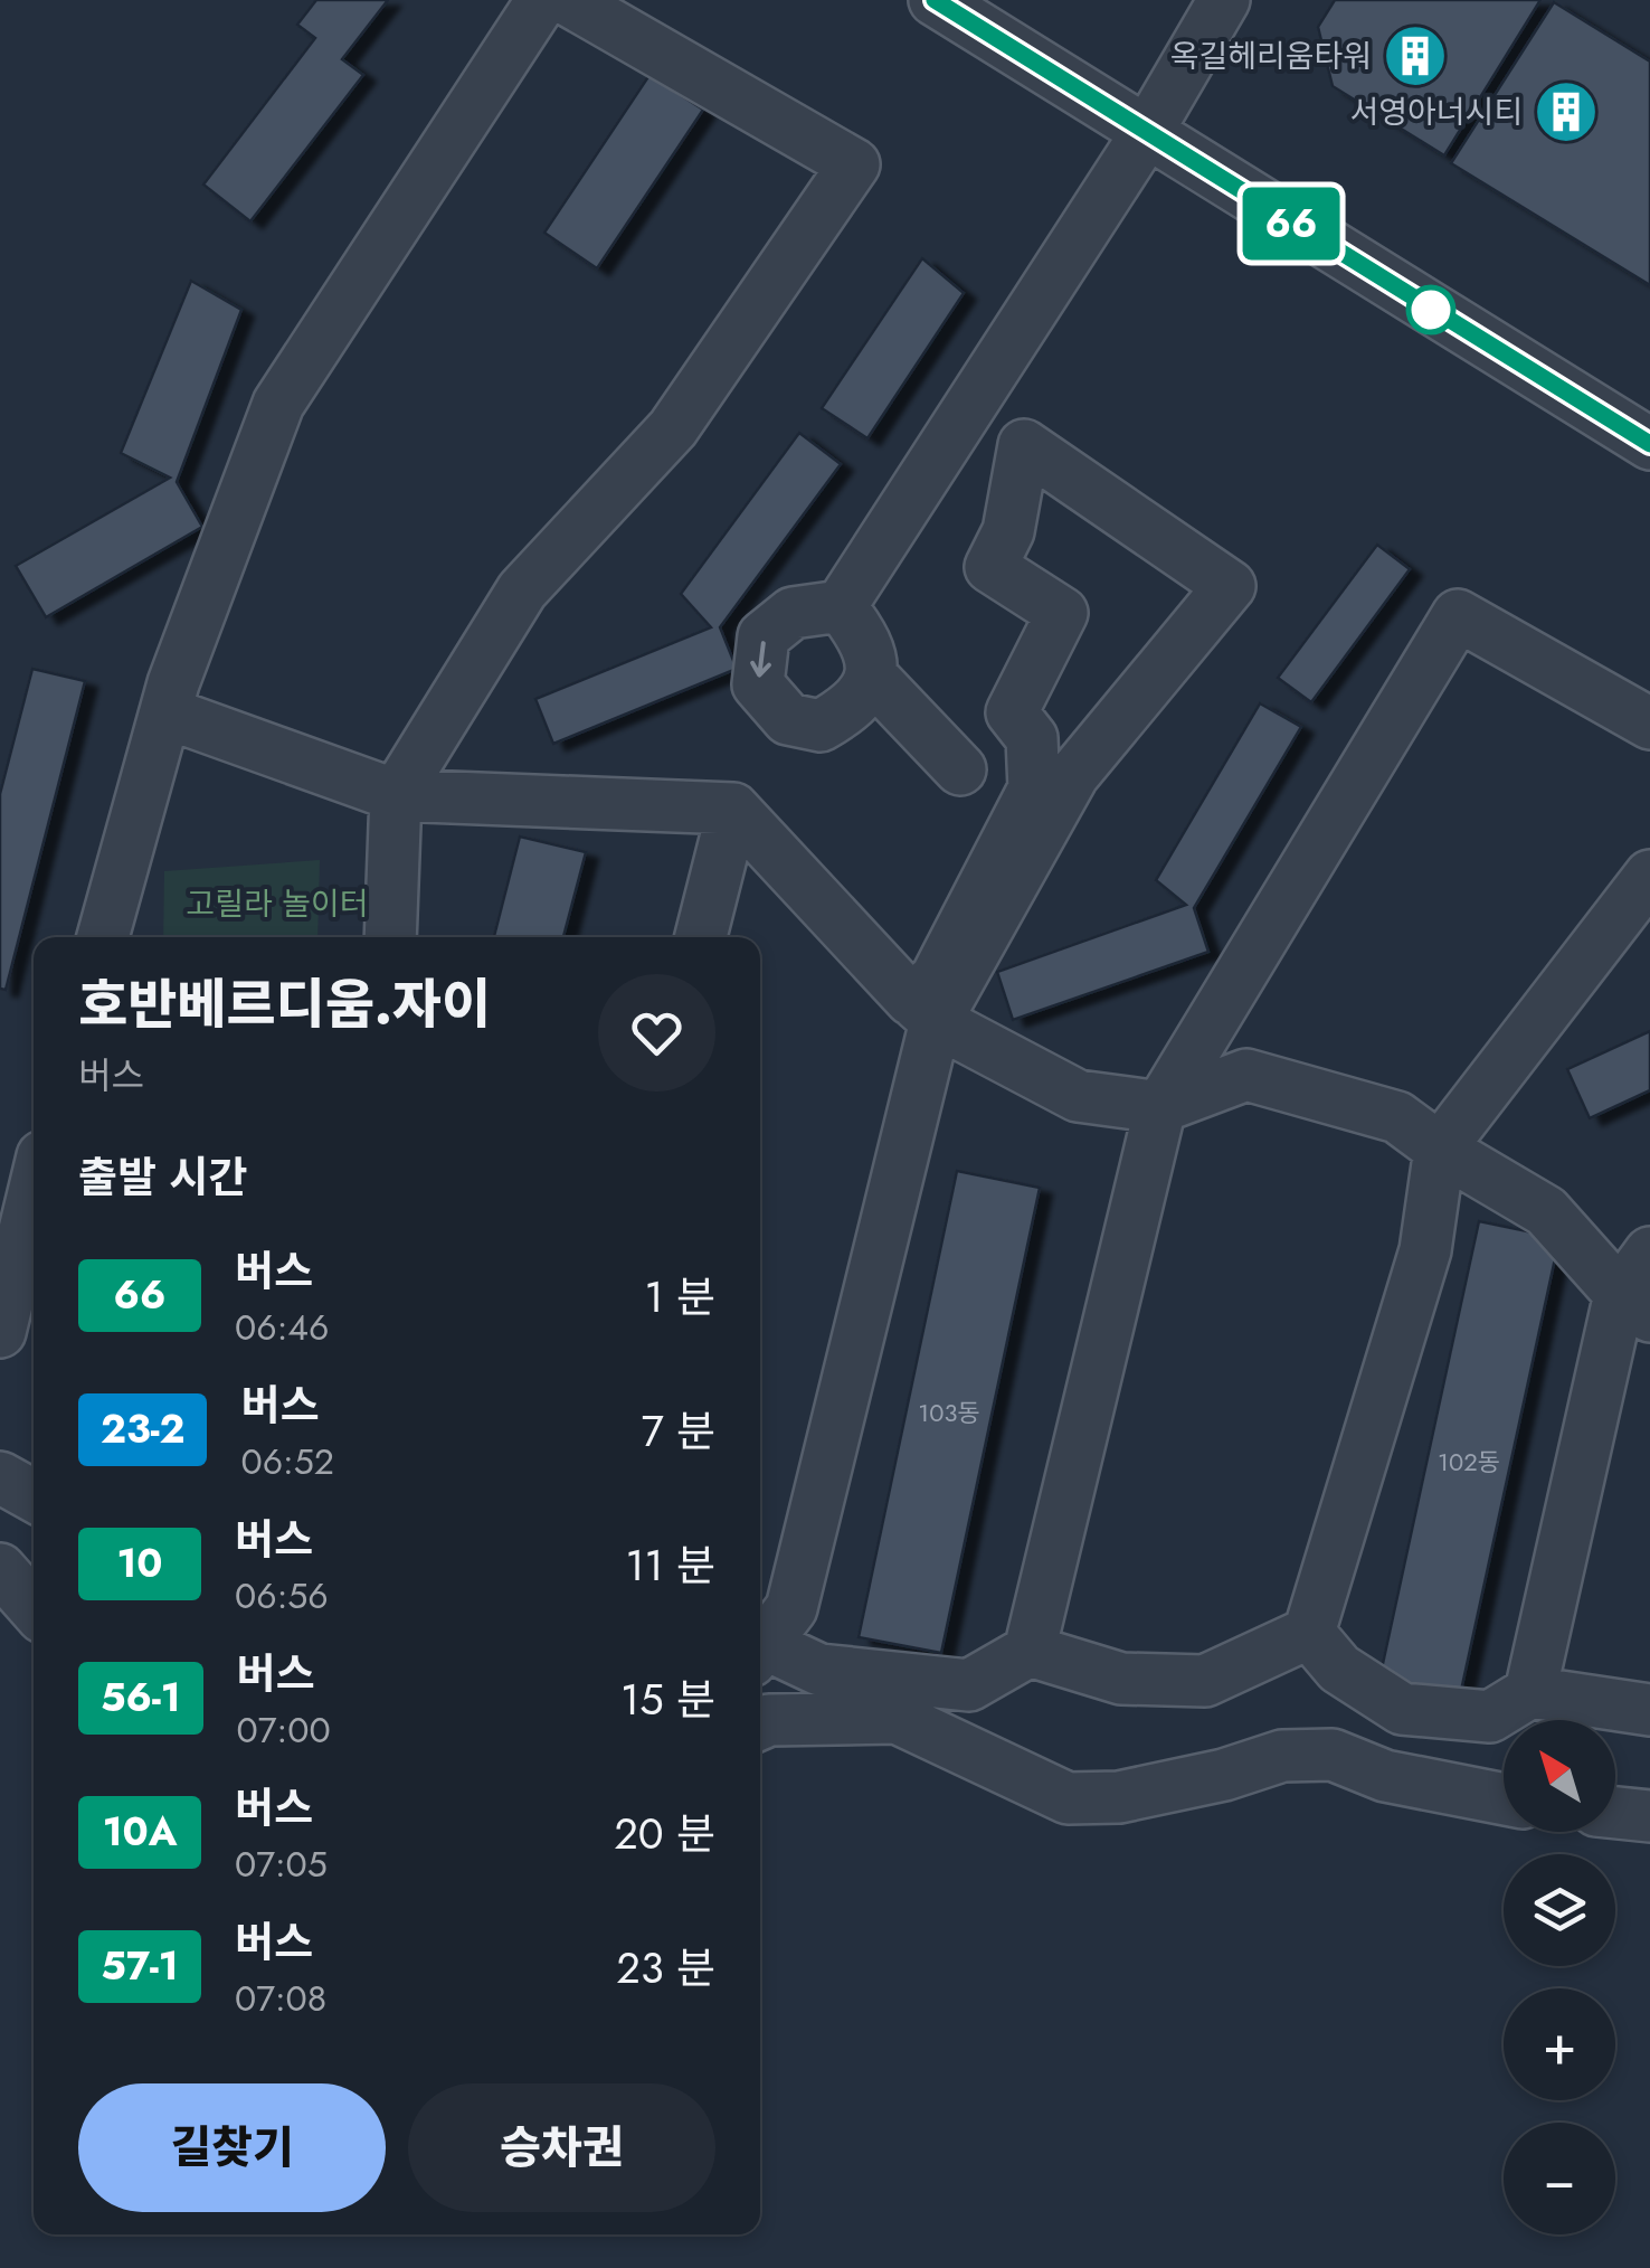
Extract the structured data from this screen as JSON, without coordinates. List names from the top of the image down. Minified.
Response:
{"parks":["고릴라 놀이터"],"places":{"building":["옥길헤리움타워","서영아너시티"]},"lines":["bus line 66"],"house_numbers":["103동","102동"],"north":"top left","page":{"on_map":"66","heading":[["호반베르디움.자이","버스"],"출발 시간"],"list":[{"mark":"66","name":"버스","note":"06:46","value":"1 분"},{"mark":"23-2","name":"버스","note":"06:52","value":"7 분"},{"mark":"10","name":"버스","note":"06:56","value":"11 분"},{"mark":"56-1","name":"버스","note":"07:00","value":"15 분"},{"mark":"10A","name":"버스","note":"07:05","value":"20 분"},{"mark":"57-1","name":"버스","note":"07:08","value":"23 분"}],"map_buttons":["+","−"],"buttons":["길찾기","승차권"]}}
